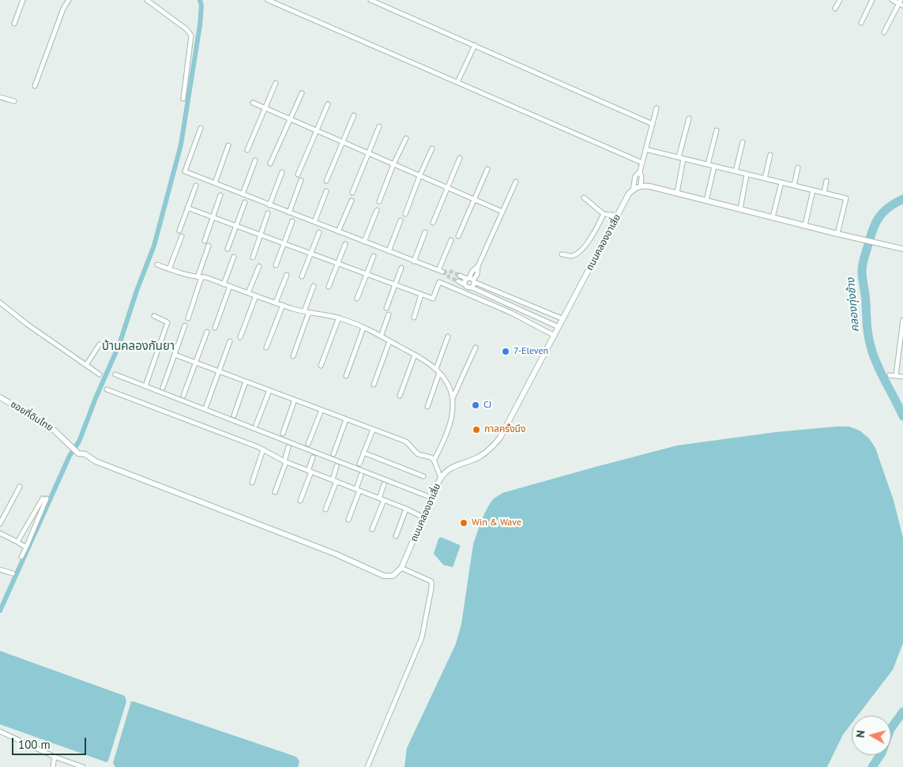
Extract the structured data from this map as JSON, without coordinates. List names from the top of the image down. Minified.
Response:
{"streets":{"street":["ถนนคลองอาเสี่ย","ซอยที่ดินไทย"]},"crossings":[["ถนนคลองอาเสี่ย","ซอยที่ดินไทย"]],"districts":["บ้านคลองกันยา"],"water":["คลองทุ่งช้าง"],"places":["7-Eleven","CJ","กาลครั้งนึง","Win & Wave"],"scale_bar":"100 m","north":"left"}
